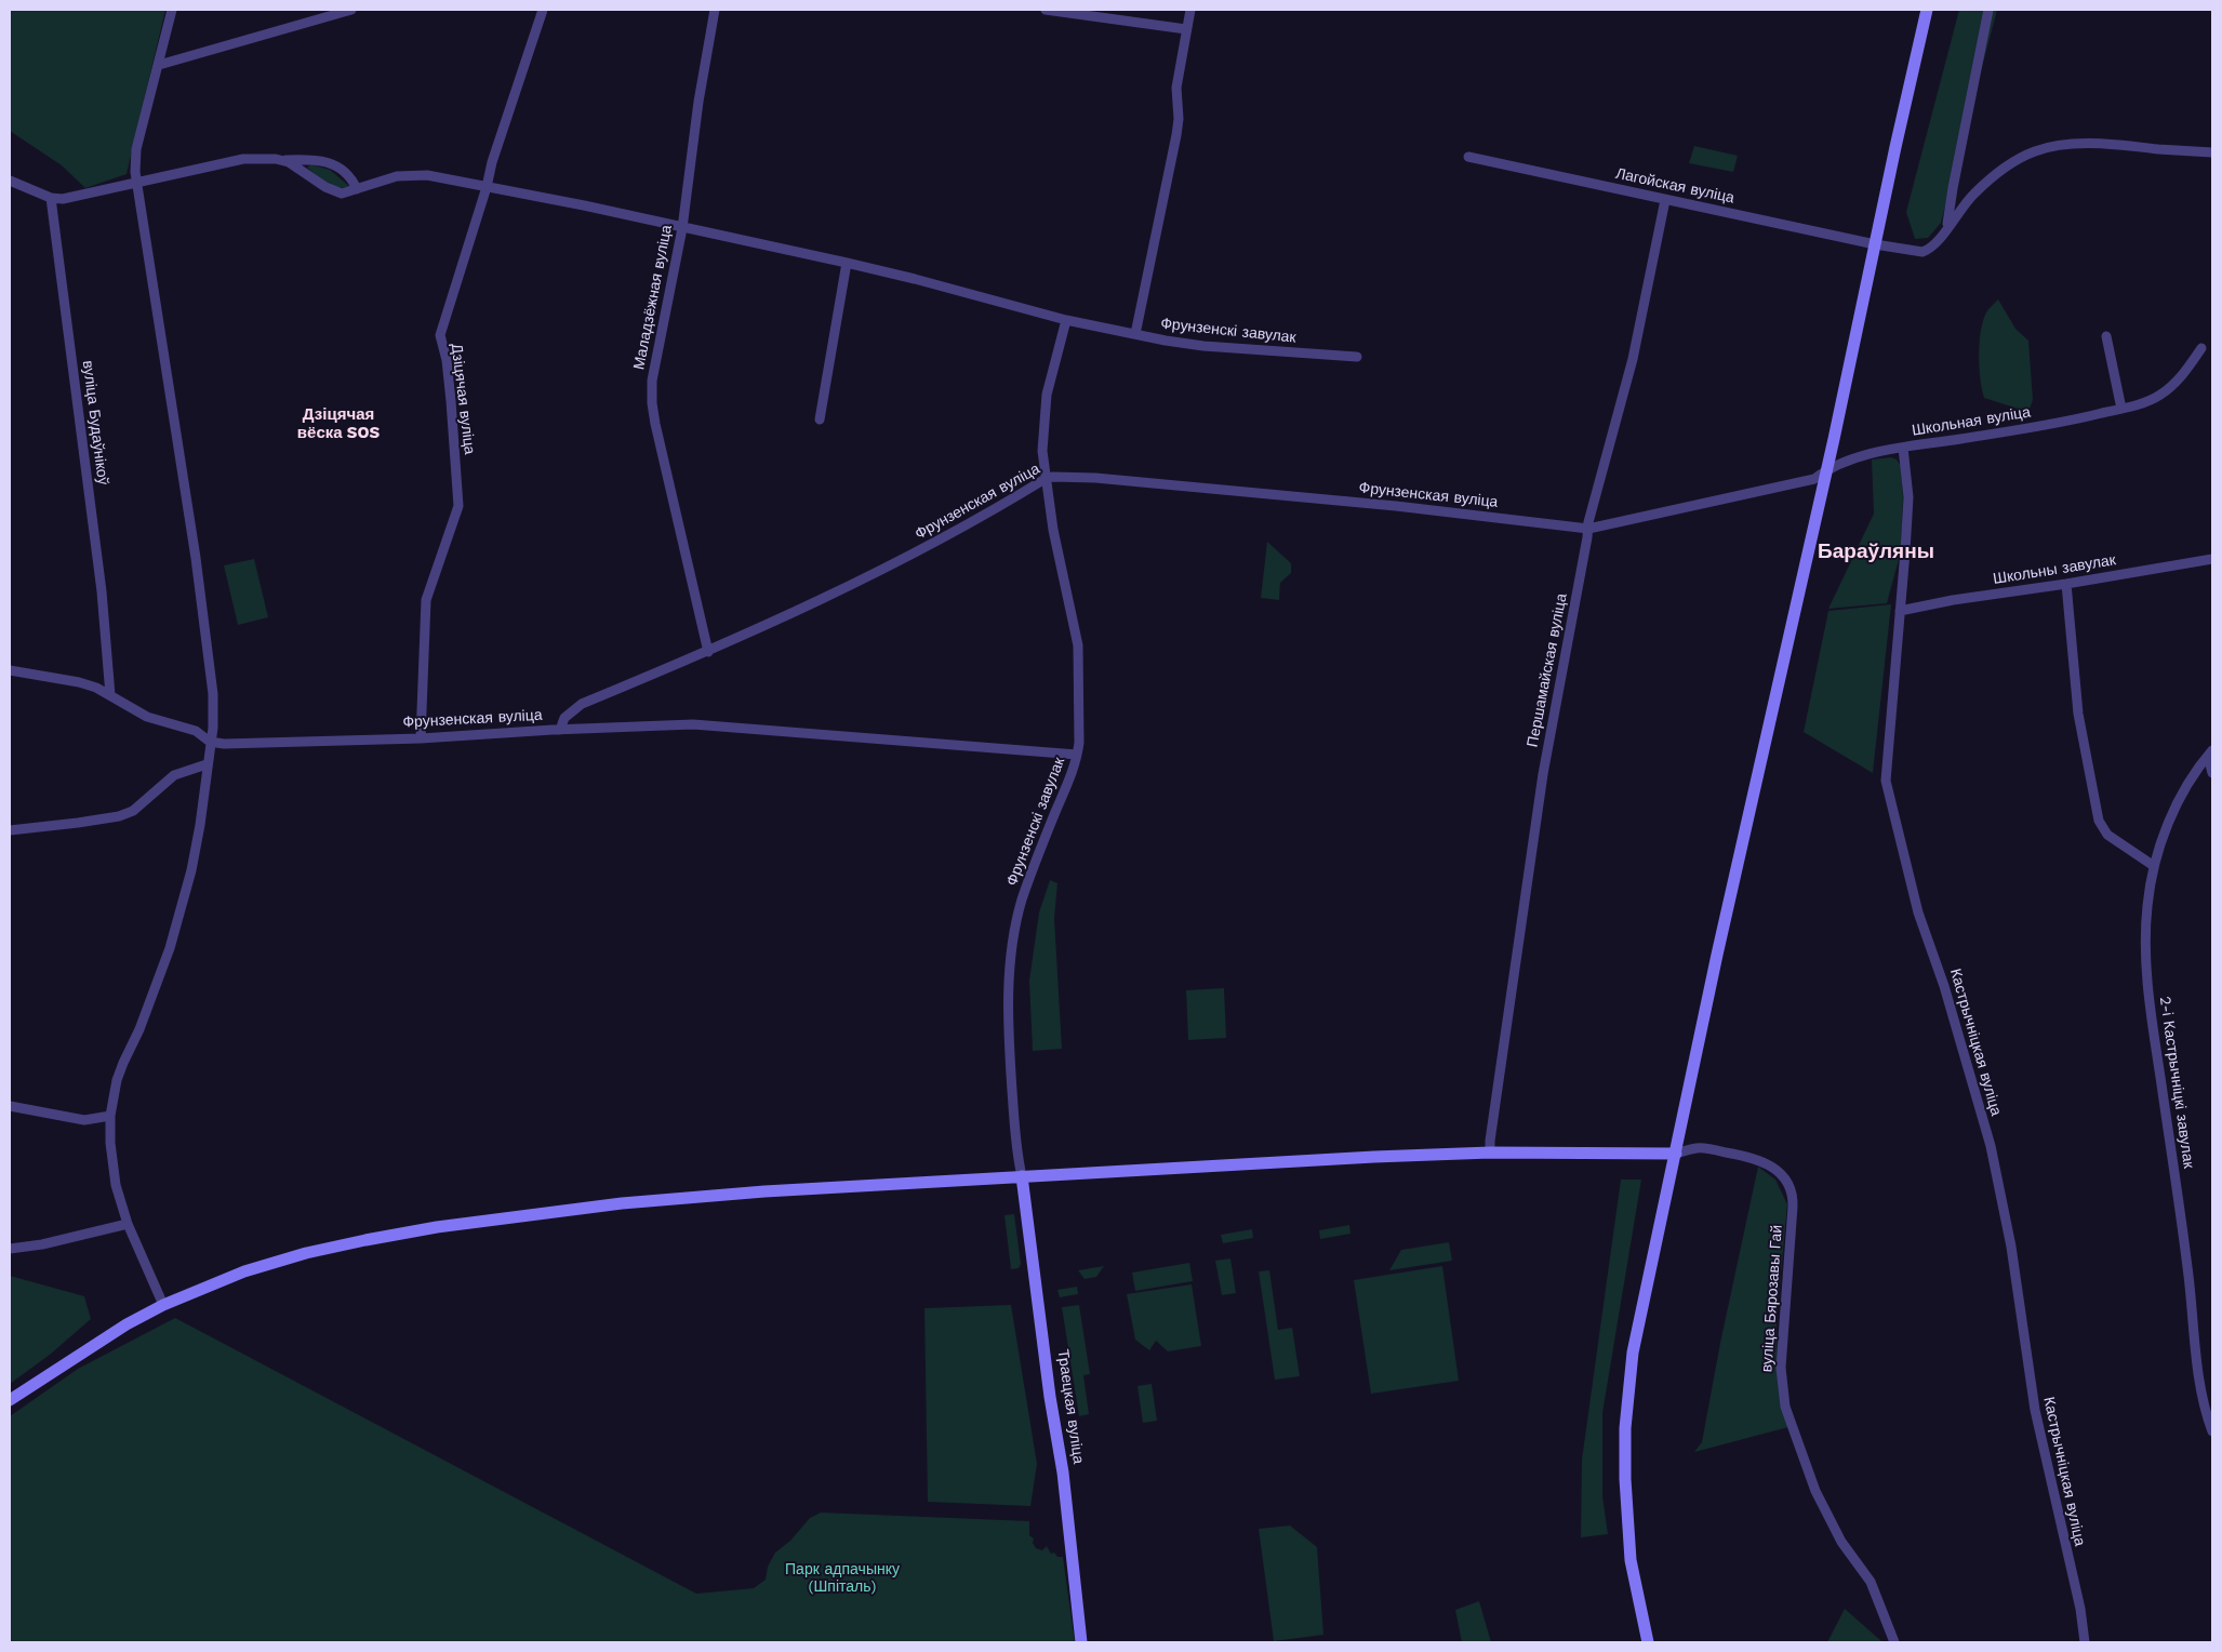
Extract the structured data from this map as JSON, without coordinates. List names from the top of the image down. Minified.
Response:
{"streets":{"main road":["Траецкая вуліца"],"street":["Лагойская вуліца","Маладзёжная вуліца","Фрунзенскі завулак","Дзіцячая вуліца","Школьная вуліца","вуліца Будаўнікоў","Фрунзенская вуліца","Школьны завулак","Першамайская вуліца","Кастрычніцкая вуліца","2-і Кастрычніцкі завулак","вуліца Бярозавы Гай"]},"crossings":[["Лагойская вуліца","Першамайская вуліца"],["Маладзёжная вуліца","Фрунзенскі завулак"],["Маладзёжная вуліца","Фрунзенская вуліца"],["Фрунзенскі завулак","Дзіцячая вуліца"],["Фрунзенскі завулак","Фрунзенская вуліца"],["Фрунзенскі завулак","Траецкая вуліца"],["Дзіцячая вуліца","Фрунзенская вуліца"],["Школьная вуліца","Фрунзенская вуліца"],["Школьная вуліца","Кастрычніцкая вуліца"],["Фрунзенская вуліца","Першамайская вуліца"],["Школьны завулак","Кастрычніцкая вуліца"]],"districts":["Дзіцячая вёска SOS","Бараўляны"],"parks":["Парк адпачынку (Шпіталь)"]}
